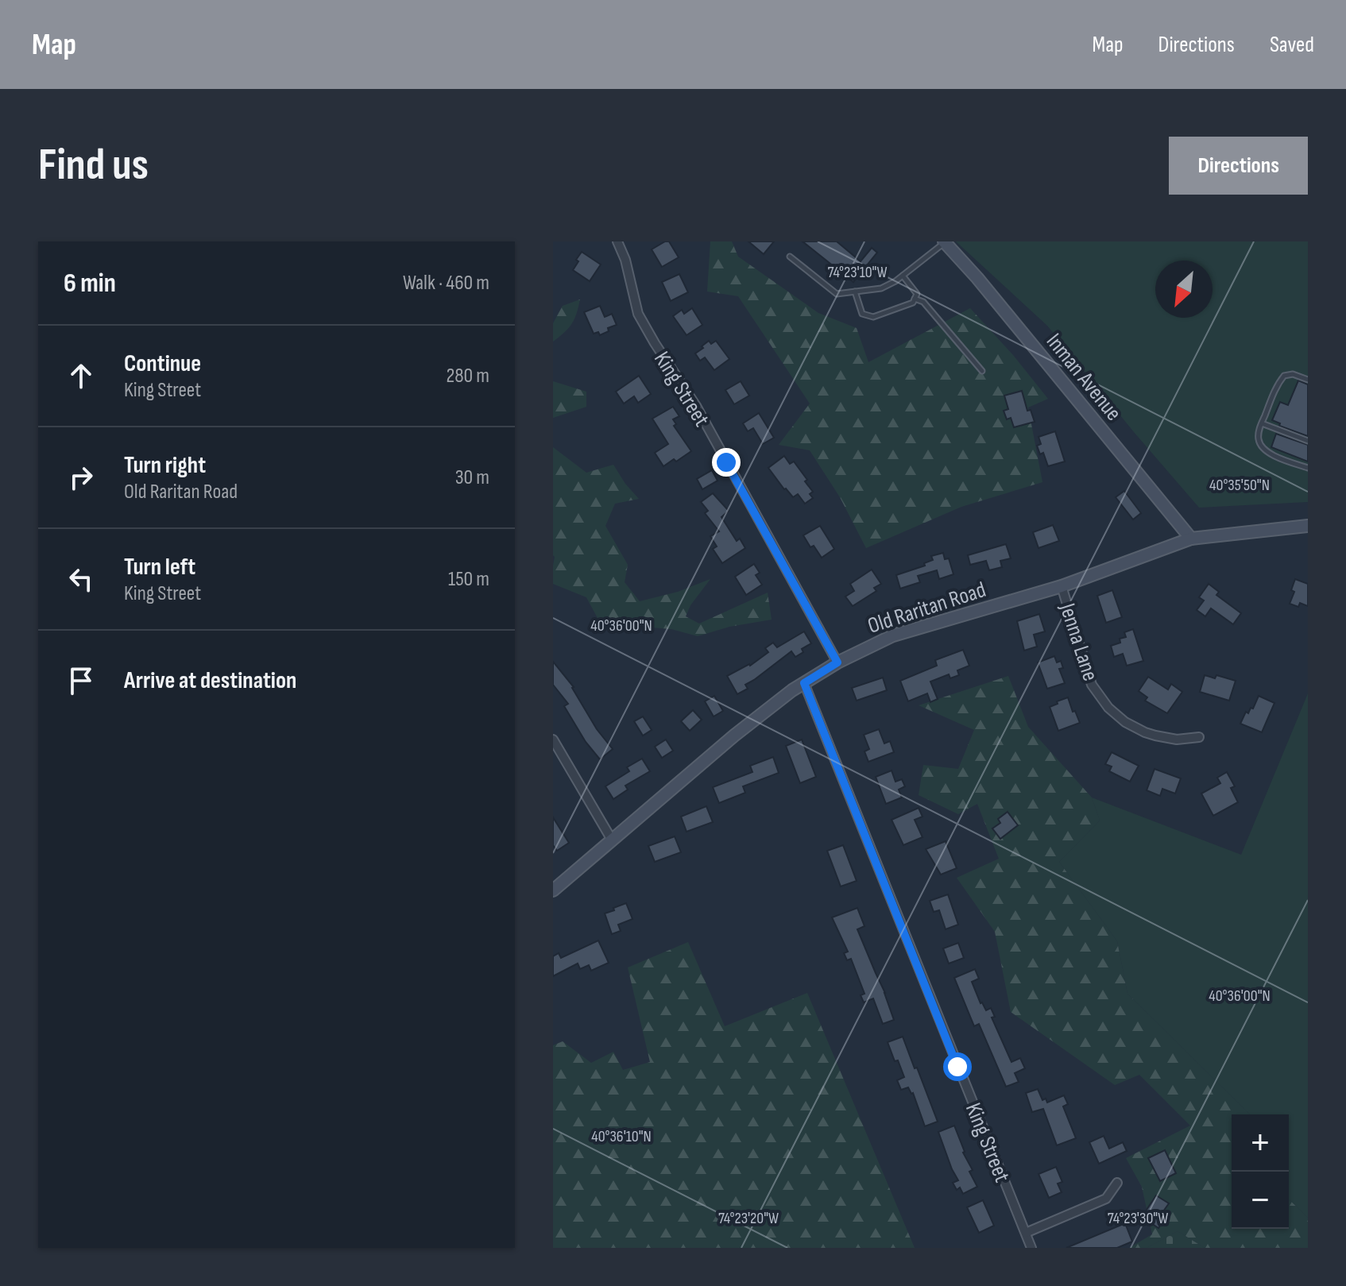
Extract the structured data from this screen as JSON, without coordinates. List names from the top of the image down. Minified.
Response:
{"streets":{"street":["Inman Avenue","King Street","Old Raritan Road","Jenna Lane"]},"crossings":[["Inman Avenue","Old Raritan Road"],["King Street","Old Raritan Road"],["Old Raritan Road","Jenna Lane"]],"north":"bottom left","page":{"header":"Map","nav":["Map","Directions","Saved"],"buttons":"Directions","title":"Find us","heading":["6 min","Walk · 460 m"],"list":[["Continue","King Street","280 m"],["Turn right","Old Raritan Road","30 m"],["Turn left","King Street","150 m"],"Arrive at destination"],"map_buttons":["+","−"]},"coordinates":["74°23'10\"W","40°35'50\"N","40°36'00\"N","40°36'10\"N","74°23'20\"W","74°23'30\"W"]}
